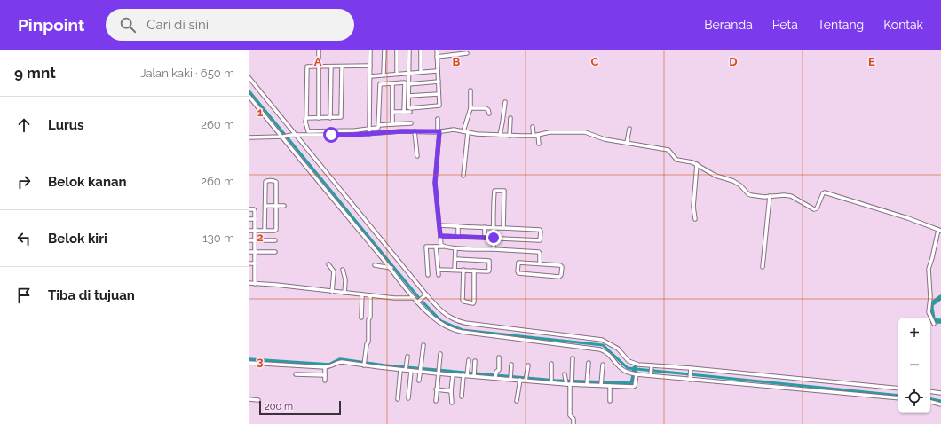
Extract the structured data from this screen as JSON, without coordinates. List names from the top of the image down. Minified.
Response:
{"scale_bar":"200 m","page":{"header":"Pinpoint","search":"Cari di sini","nav":["Beranda","Peta","Tentang","Kontak"],"heading":["9 mnt","Jalan kaki · 650 m"],"list":[["Lurus","260 m"],["Belok kanan","260 m"],["Belok kiri","130 m"],"Tiba di tujuan"],"map_buttons":["+","−"],"scale":"200 m"},"grid":{"columns":["A","B","C","D","E"],"rows":["1","2","3"]}}
